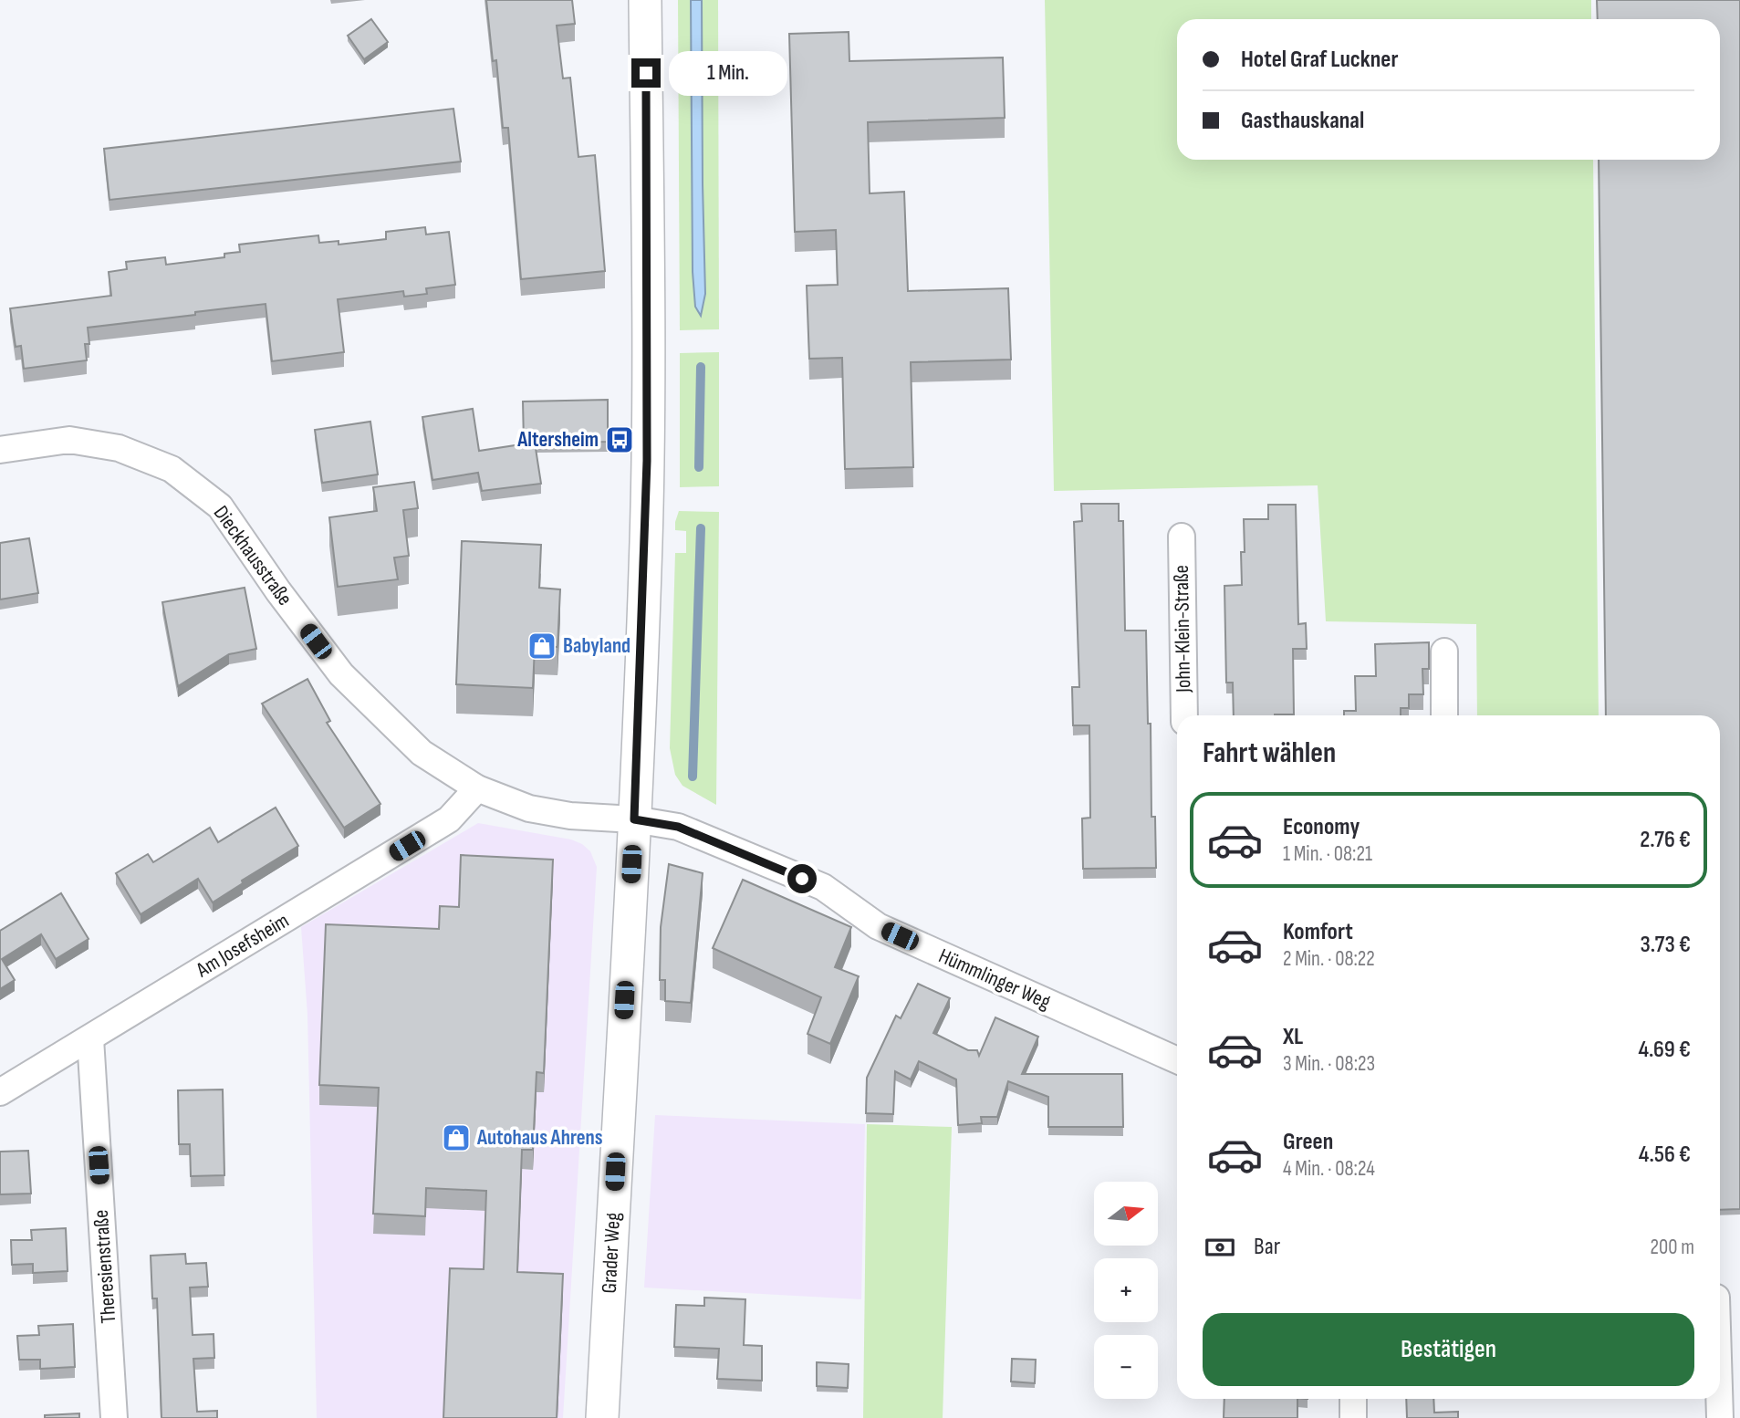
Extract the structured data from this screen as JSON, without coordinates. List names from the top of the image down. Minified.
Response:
{"streets":{"street":["Dieckhausstraße","John-Klein-Straße","Am Josefsheim","Hümmlinger Weg","Grader Weg","Theresienstraße"]},"crossings":[["Dieckhausstraße","Am Josefsheim"],["Dieckhausstraße","Hümmlinger Weg"],["Dieckhausstraße","Grader Weg"],["Am Josefsheim","Theresienstraße"],["Hümmlinger Weg","Grader Weg"]],"places":{"bus stop":["Altersheim"],"shop":["Babyland","Autohaus Ahrens"]},"north":"right","page":{"banner":["Hotel Graf Luckner","Gasthauskanal"],"bubble":"1 Min.","heading":"Fahrt wählen","list":[{"name":"Economy","note":"1 Min. · 08:21","value":"2.76 €"},{"name":"Komfort","note":"2 Min. · 08:22","value":"3.73 €"},{"name":"XL","note":"3 Min. · 08:23","value":"4.69 €"},{"name":"Green","note":"4 Min. · 08:24","value":"4.56 €"}],"map_buttons":["+","−"],"pay":["Bar","200 m"],"buttons":"Bestätigen"}}
